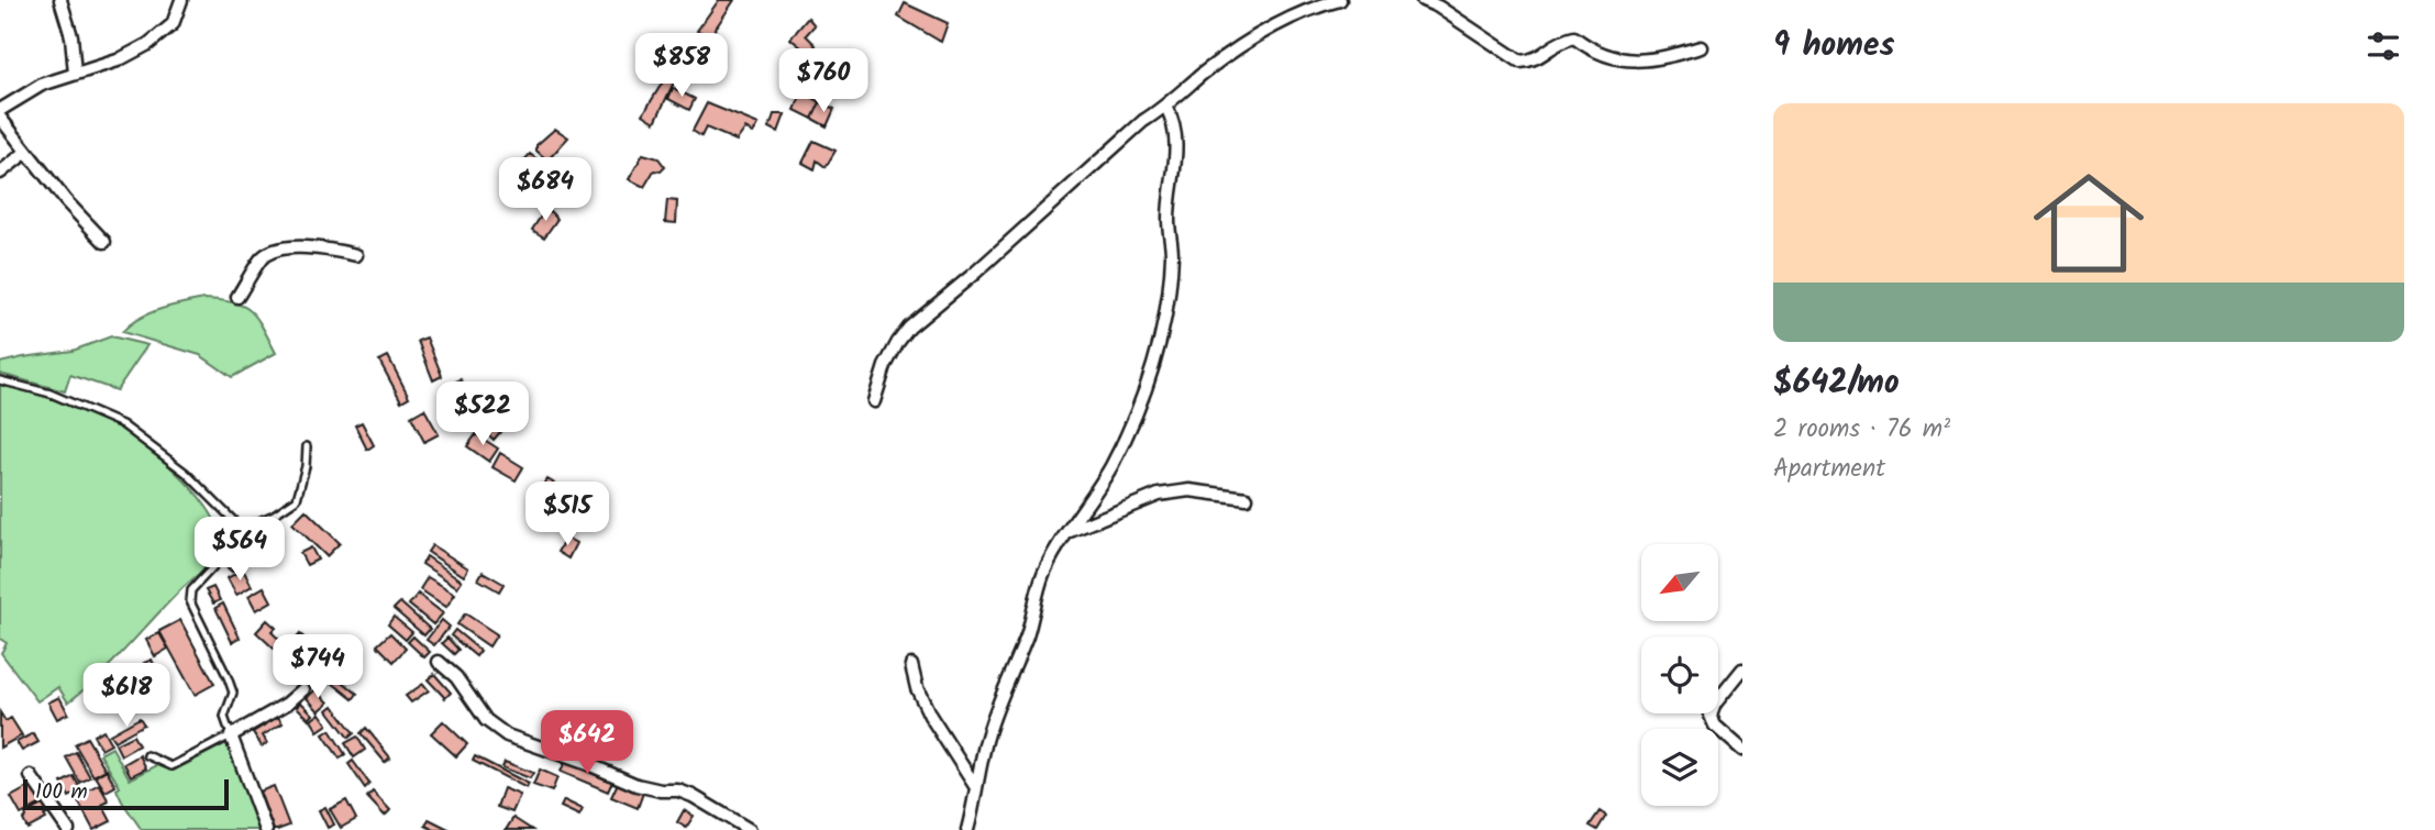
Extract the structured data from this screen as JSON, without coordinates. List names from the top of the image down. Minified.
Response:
{"scale_bar":"100 m","north":"bottom left","page":{"heading":"9 homes","price":["$858","$760","$684","$522","$515","$564","$744","$618","$642"],"list":[{"name":"$642/mo","note":"2 rooms · 76 m² · Apartment"}],"scale":"100 m"}}
